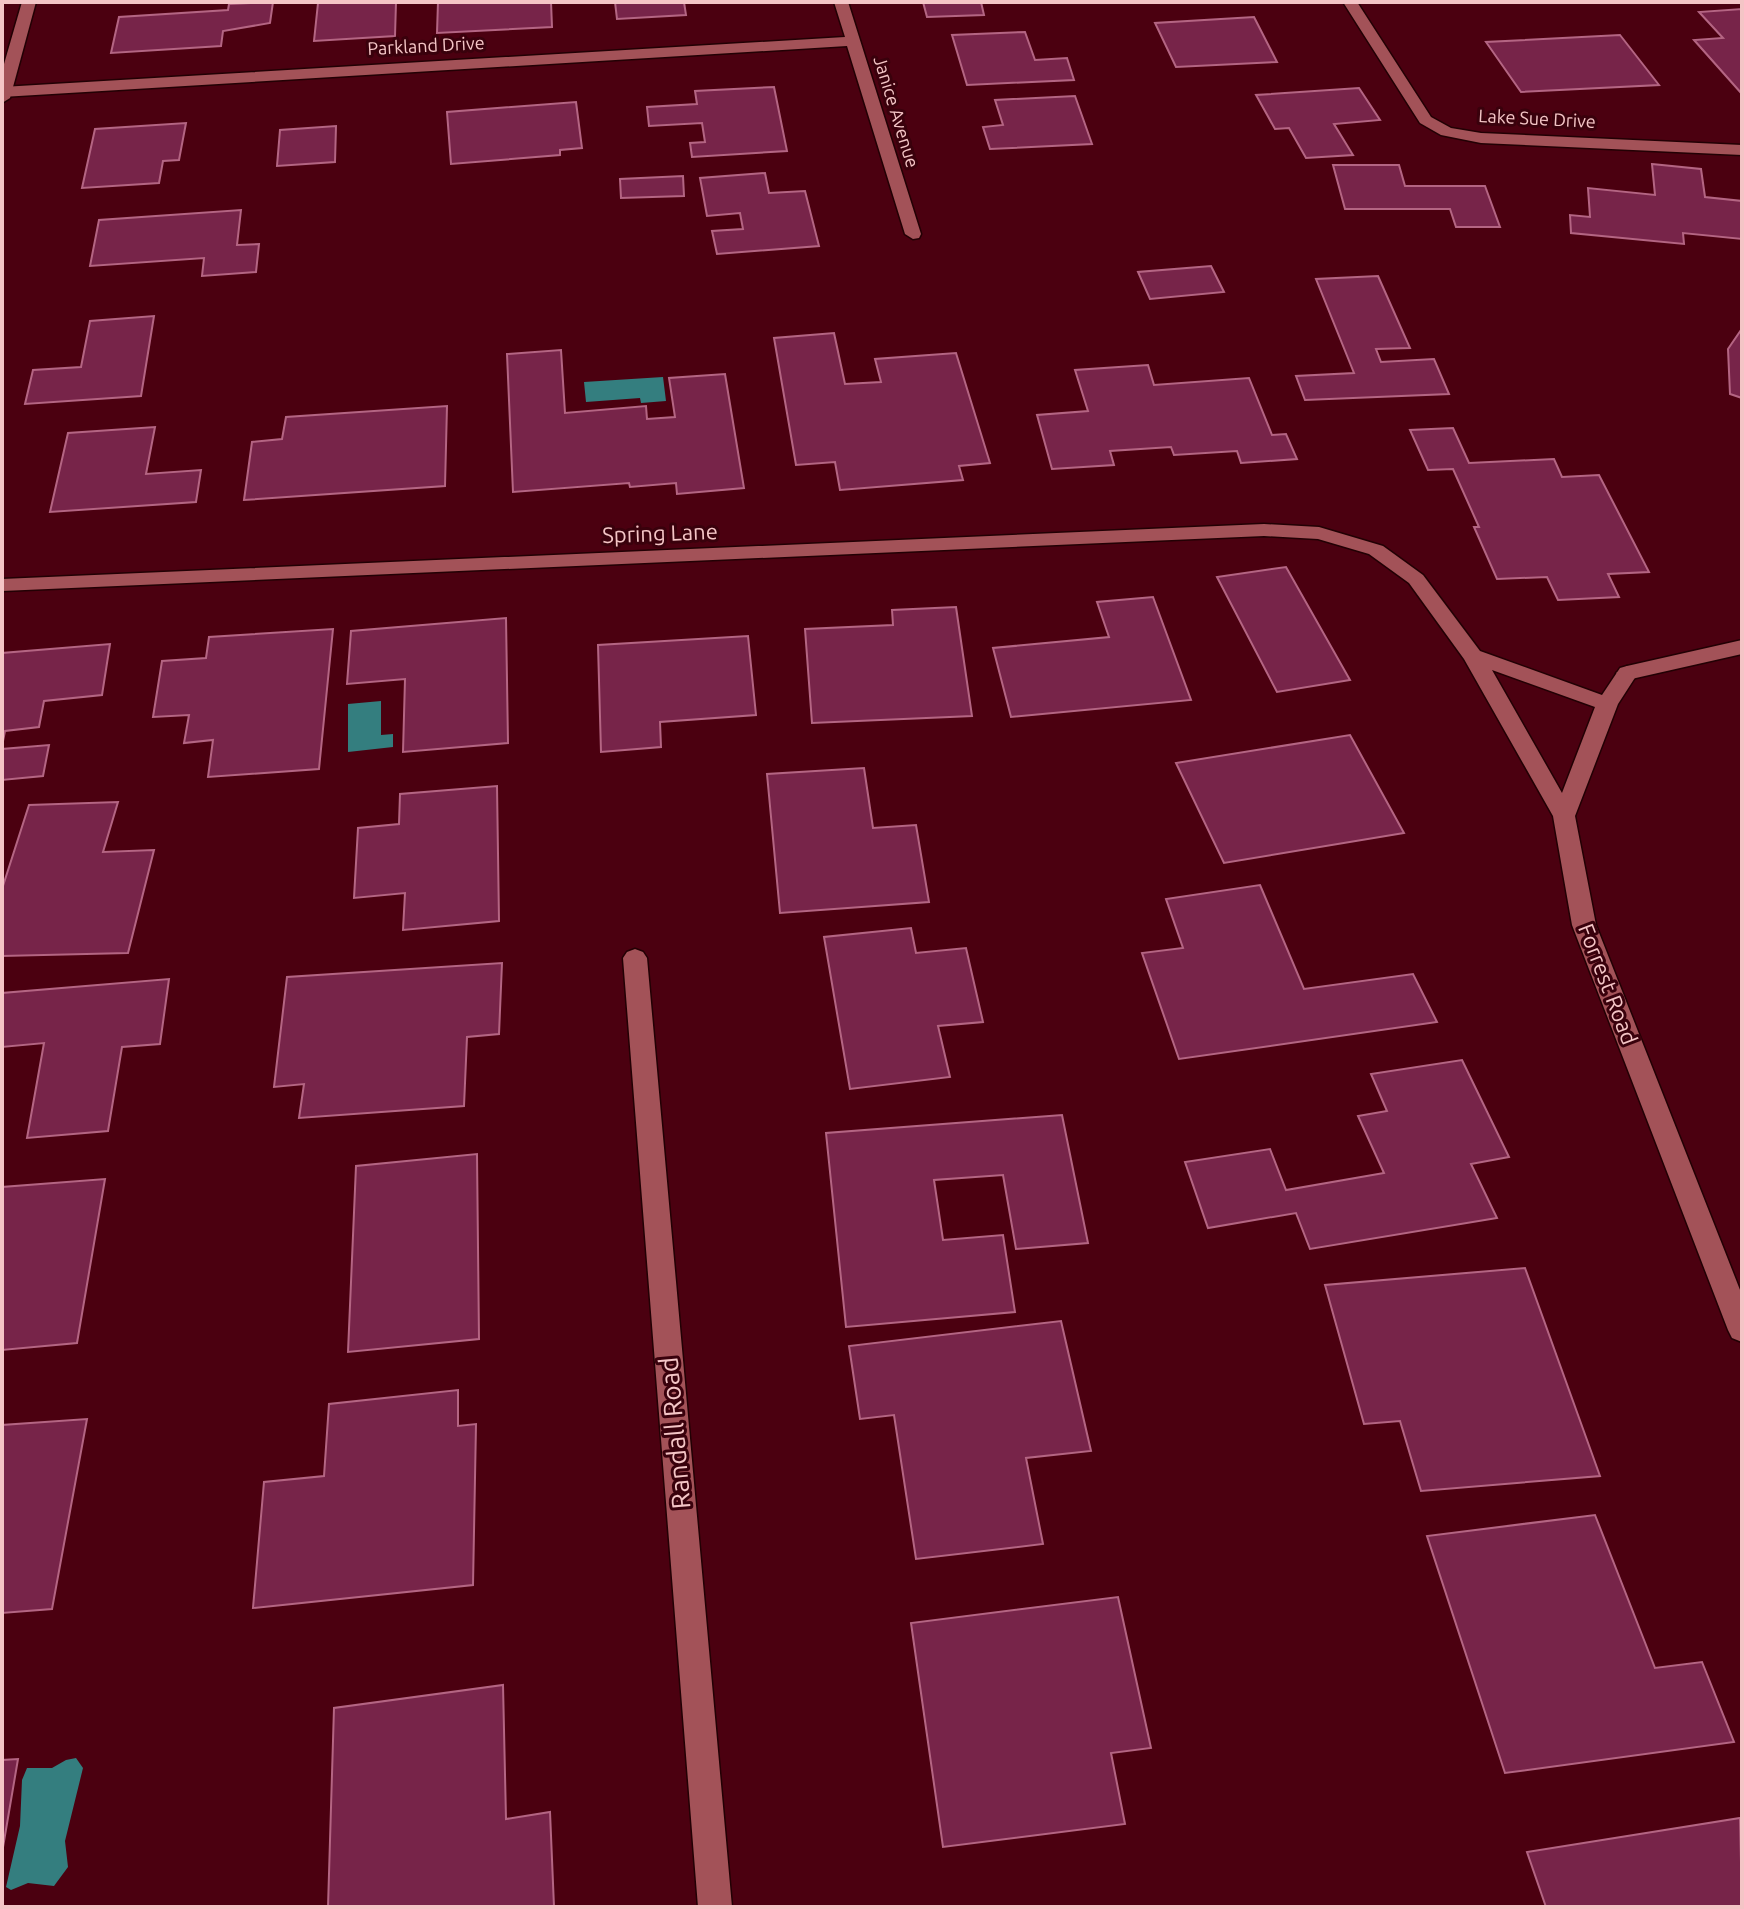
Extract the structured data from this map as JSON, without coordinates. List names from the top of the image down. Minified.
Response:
{"streets":{"street":["Parkland Drive","Janice Avenue","Lake Sue Drive","Spring Lane","Forrest Road","Randall Road"]},"crossings":[["Parkland Drive","Janice Avenue"],["Spring Lane","Forrest Road"]]}
